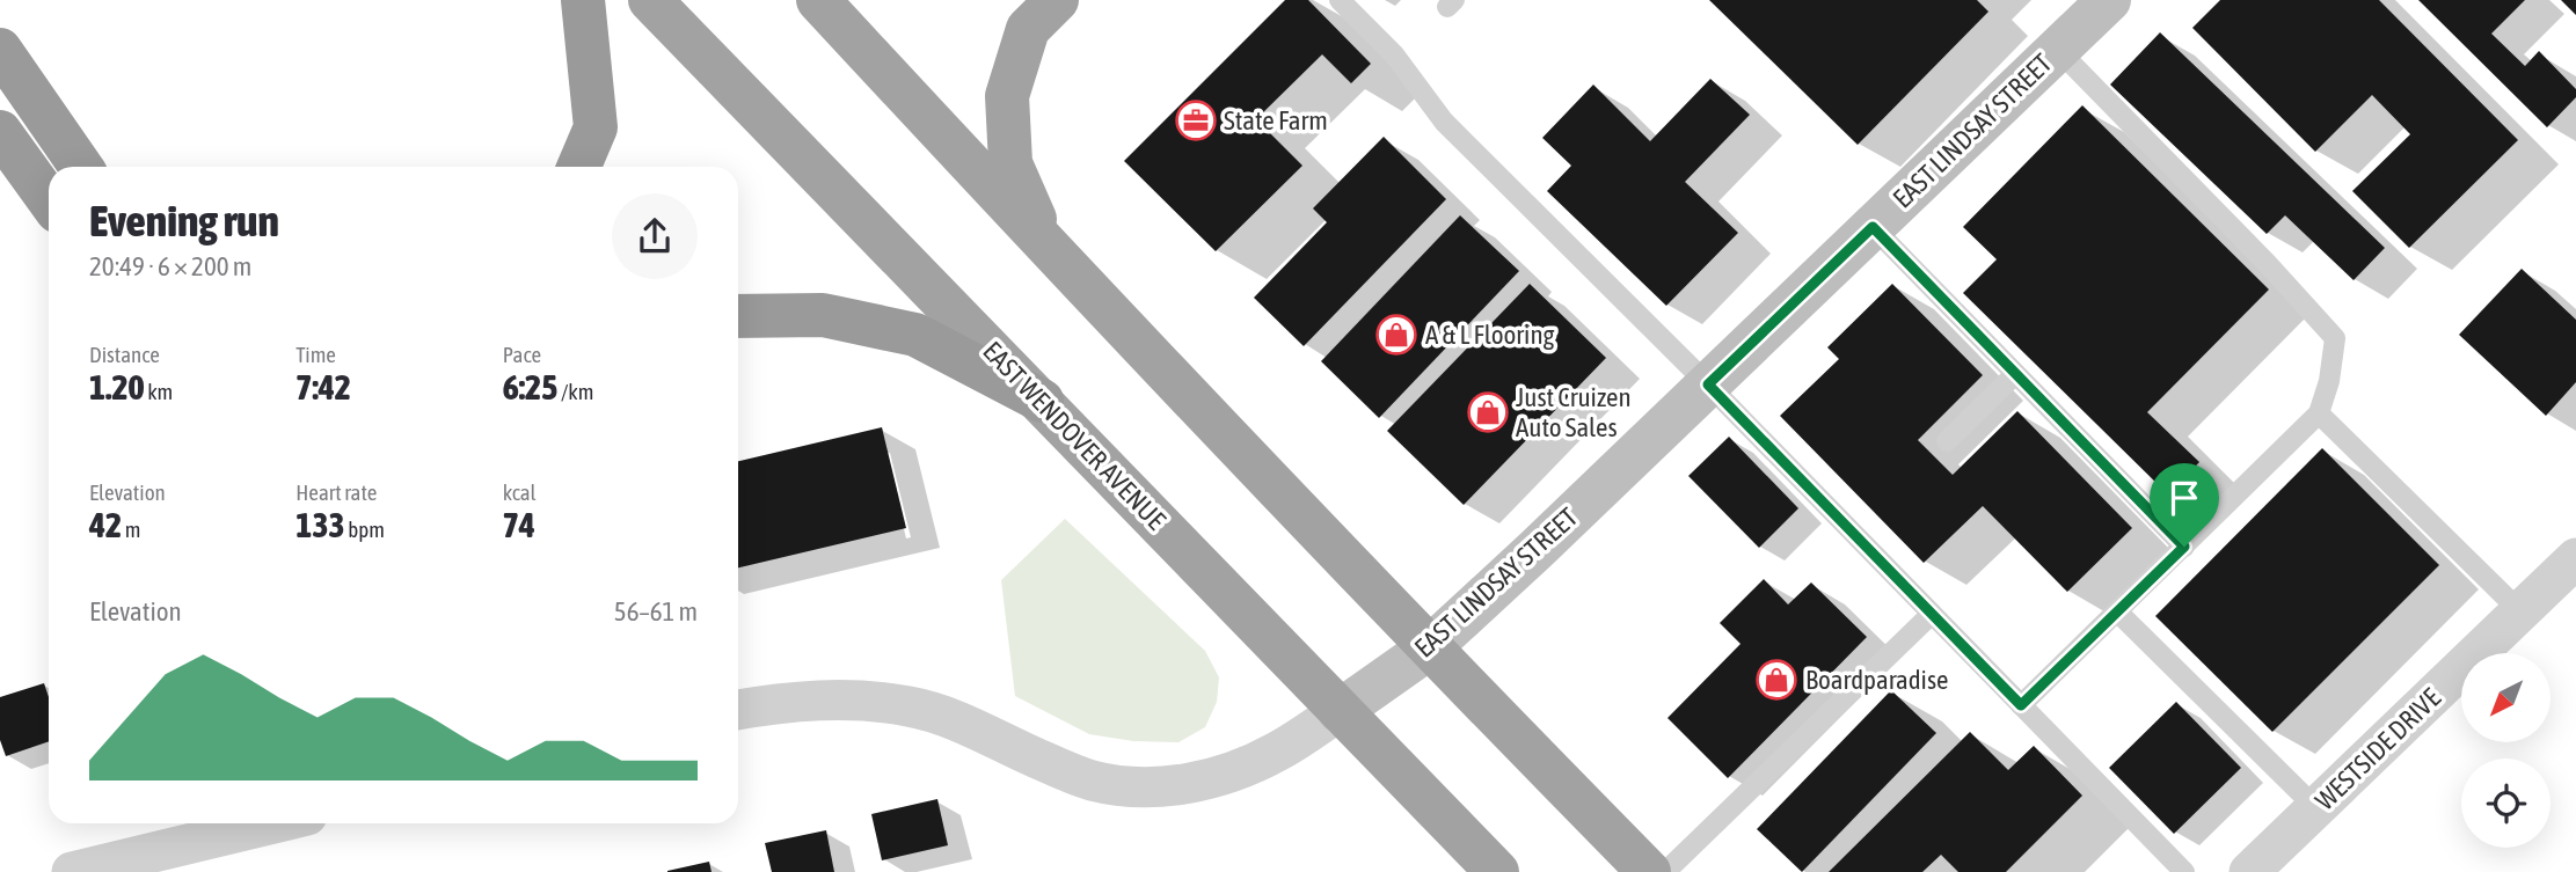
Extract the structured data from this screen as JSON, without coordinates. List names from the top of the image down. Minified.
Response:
{"streets":{"highway":["EAST WENDOVER AVENUE"],"main road":["EAST LINDSAY STREET"],"street":["WESTSIDE DRIVE"]},"crossings":[["EAST LINDSAY STREET","EAST WENDOVER AVENUE"]],"places":{"office":["State Farm"],"shop":["A & L Flooring","Just Cruizen Auto Sales","Boardparadise"]},"north":"bottom left","page":{"heading":["Evening run","20:49 · 6 × 200 m"],"stats":[["Distance","1.20 km"],["Time","7:42"],["Pace","6:25 /km"],["Elevation","42 m"],["Heart rate","133 bpm"],["kcal","74"]],"chart":["Elevation","56–61 m"]}}
